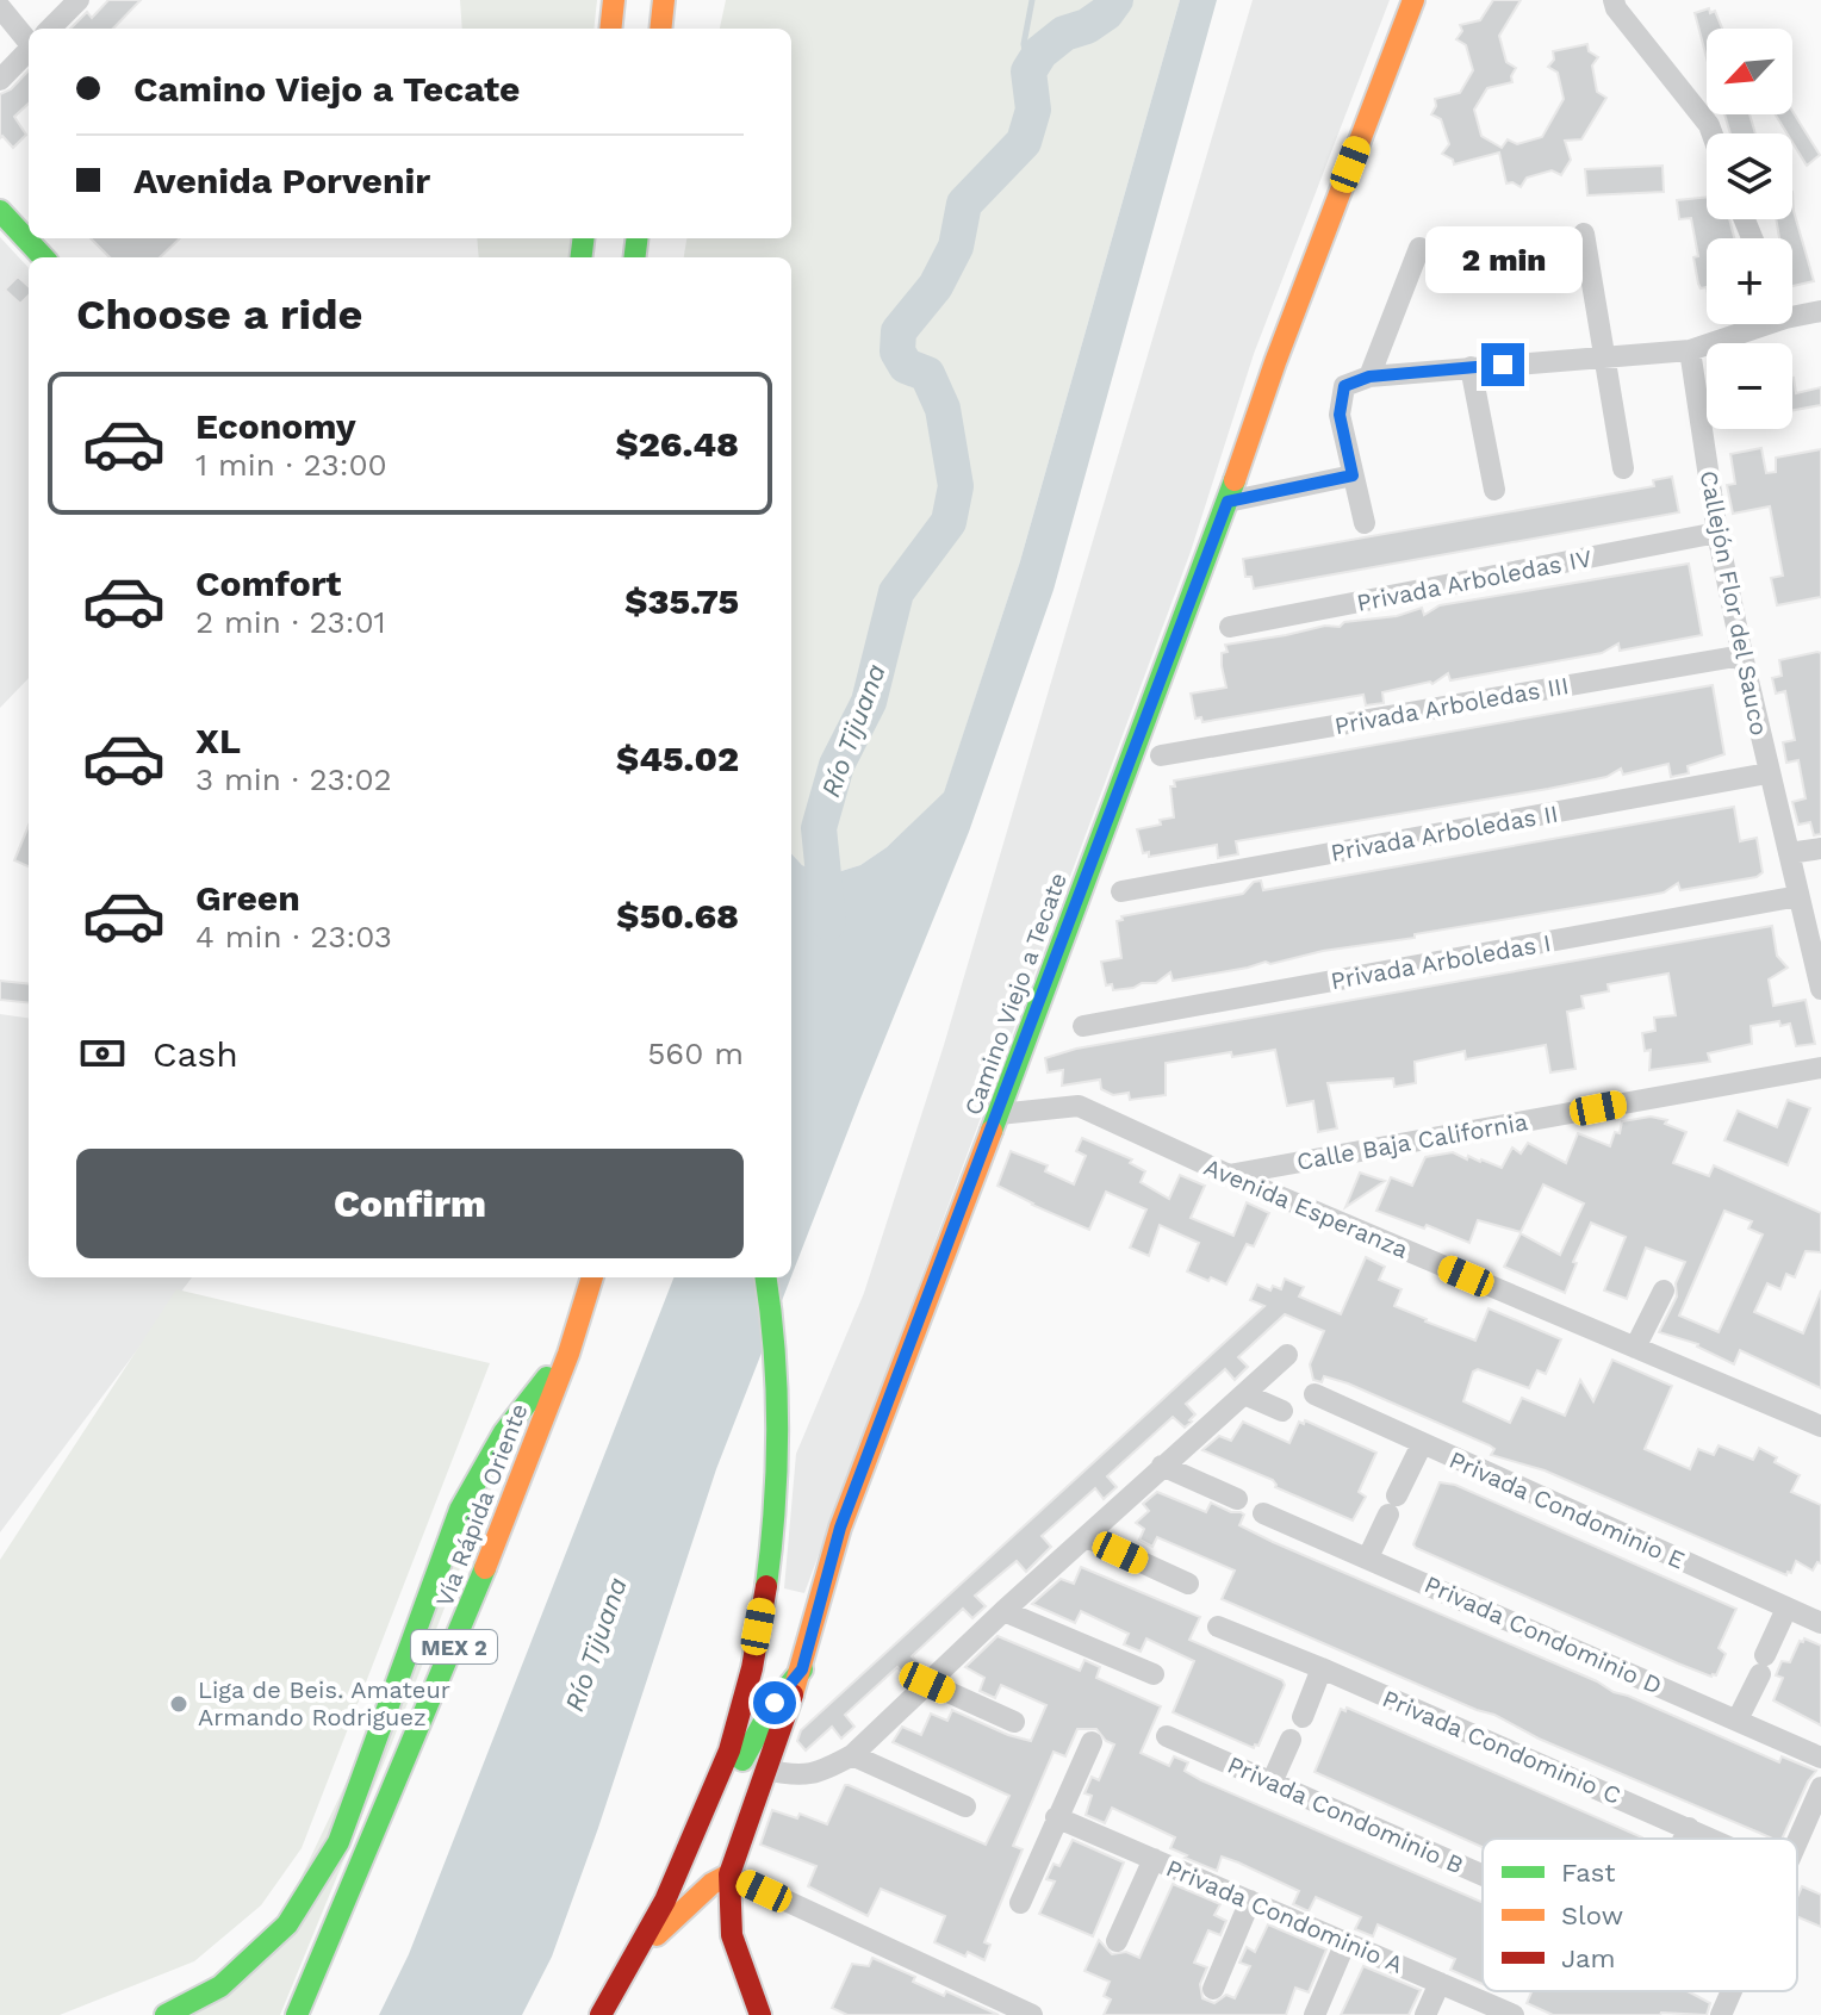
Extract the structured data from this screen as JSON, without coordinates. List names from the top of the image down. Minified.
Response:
{"streets":{"main road":["Camino Viejo a Tecate","Vía Rápida Oriente","MEX 2"],"street":["Privada Arboledas IV","Callejón Flor del Sauco","Privada Arboledas III","Privada Arboledas II","Privada Arboledas I","Calle Baja California","Avenida Esperanza","Privada Condominio E","Privada Condominio D","Privada Condominio C","Privada Condominio B","Privada Condominio A"]},"crossings":[["Privada Arboledas IV","Callejón Flor del Sauco"],["Callejón Flor del Sauco","Privada Arboledas III"],["Callejón Flor del Sauco","Privada Arboledas II"],["Callejón Flor del Sauco","Privada Arboledas I"],["Camino Viejo a Tecate","Avenida Esperanza"],["Calle Baja California","Avenida Esperanza"]],"water":["Río Tijuana"],"places":["Liga de Beis. Amateur Armando Rodriguez"],"legend":["Fast","Slow","Jam"],"north":"bottom left","page":{"map_buttons":["+","−"],"banner":["Camino Viejo a Tecate","Avenida Porvenir"],"bubble":"2 min","heading":"Choose a ride","list":[{"name":"Economy","note":"1 min · 23:00","value":"$26.48"},{"name":"Comfort","note":"2 min · 23:01","value":"$35.75"},{"name":"XL","note":"3 min · 23:02","value":"$45.02"},{"name":"Green","note":"4 min · 23:03","value":"$50.68"}],"pay":["Cash","560 m"],"buttons":"Confirm"}}
